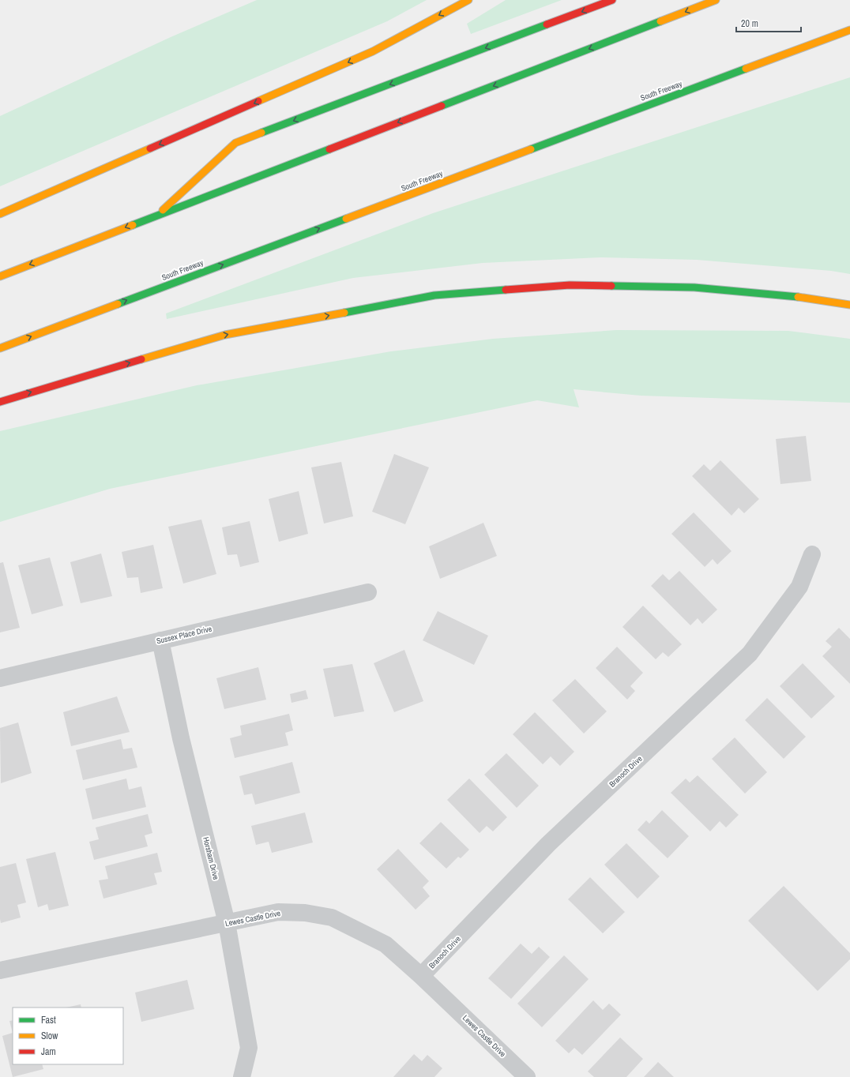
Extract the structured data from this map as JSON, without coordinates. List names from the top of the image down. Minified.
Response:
{"streets":{"highway":["South Freeway"],"street":["Sussex Place Drive","Branoch Drive","Horsham Drive","Lewes Castle Drive"]},"crossings":[["Sussex Place Drive","Horsham Drive"],["Branoch Drive","Lewes Castle Drive"],["Horsham Drive","Lewes Castle Drive"]],"one_way":["South Freeway"],"legend":["Fast","Slow","Jam"],"scale_bar":"20 m"}
